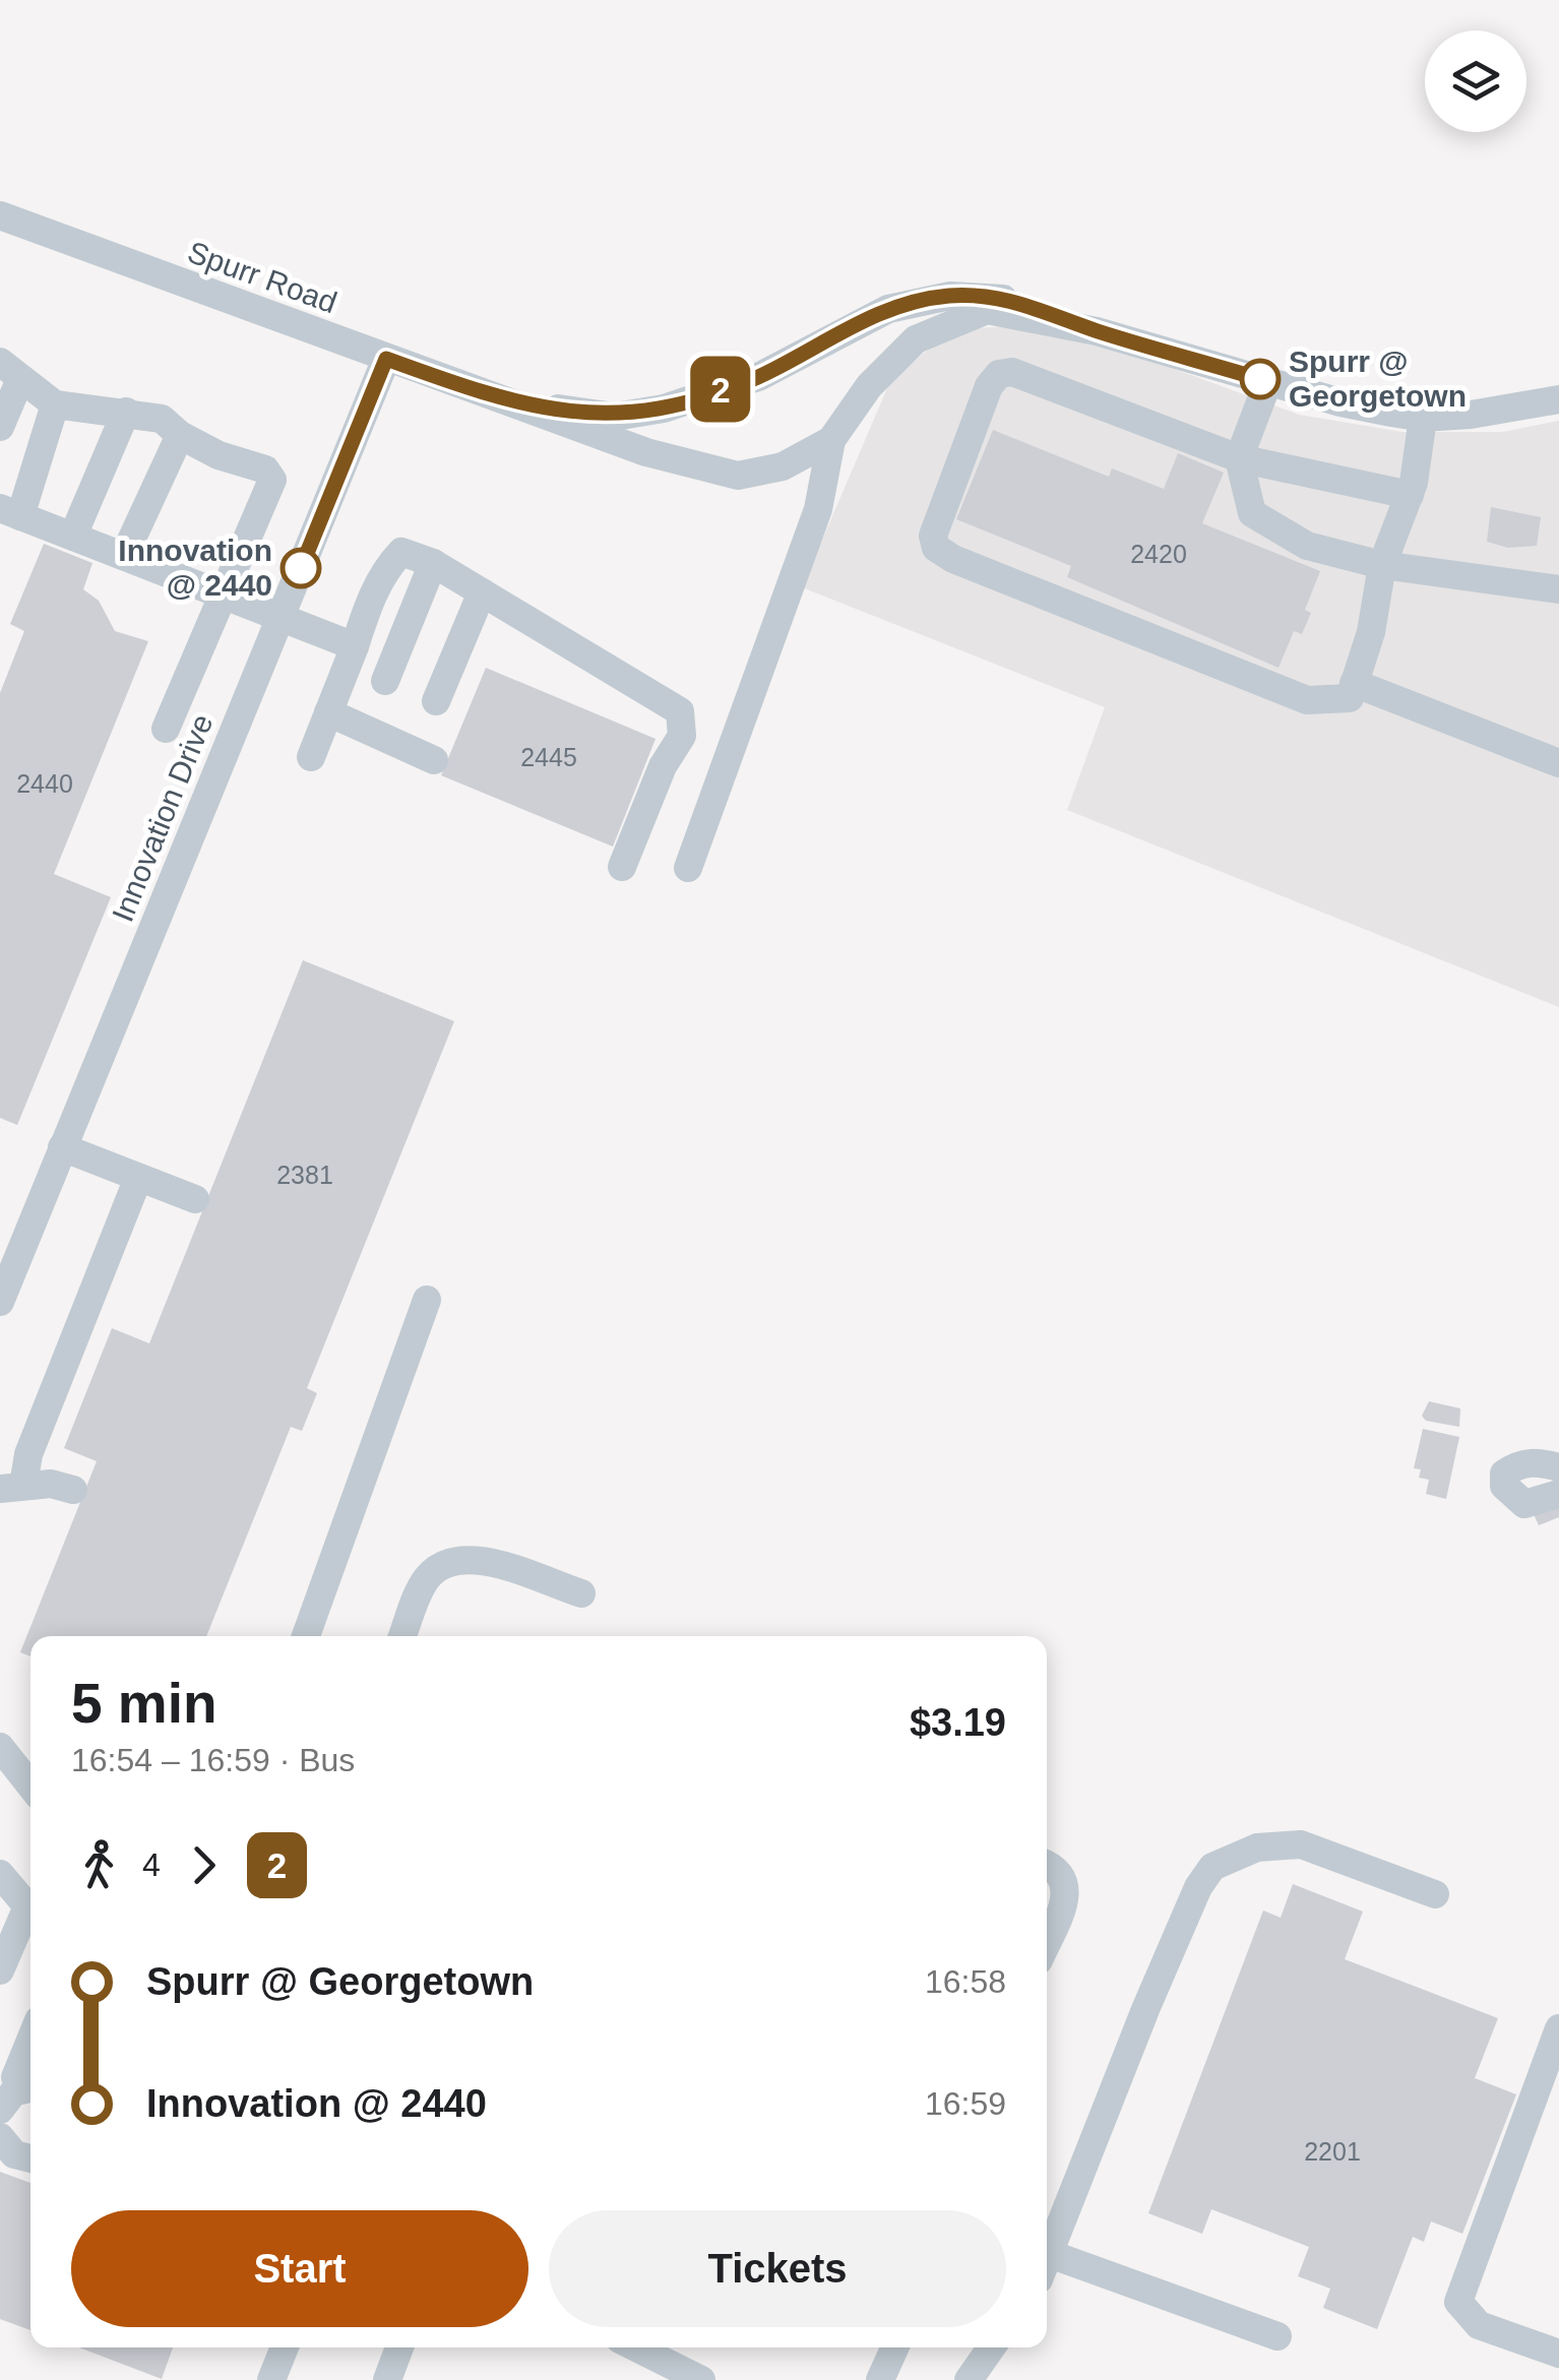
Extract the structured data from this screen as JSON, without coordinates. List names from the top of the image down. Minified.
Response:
{"streets":{"street":["Spurr Road","Innovation Drive"]},"crossings":[["Spurr Road","Innovation Drive"]],"places":["Spurr @ Georgetown","Innovation @ 2440"],"lines":["bus line 2"],"house_numbers":["2420","2445","2440","2381","2201"],"page":{"on_map":"2","heading":["5 min","16:54 – 16:59 · Bus","$3.19"],"legs":["4","2"],"list":[{"name":"Spurr @ Georgetown","value":"16:58"},{"name":"Innovation @ 2440","value":"16:59"}],"buttons":["Start","Tickets"]}}
